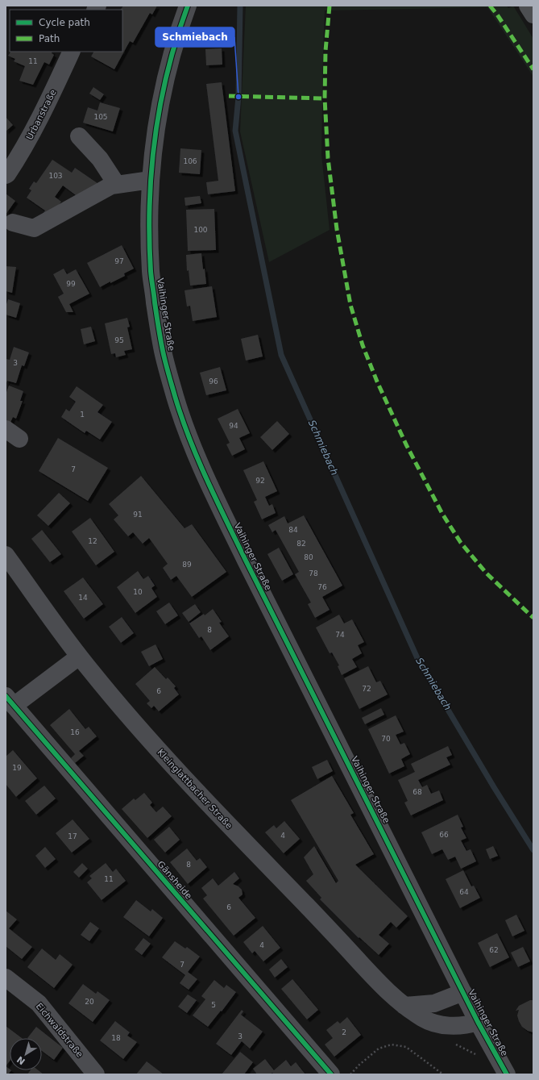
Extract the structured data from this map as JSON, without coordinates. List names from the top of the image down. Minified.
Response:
{"streets":{"street":["Urbanstraße","Vaihinger Straße","Kleinglattbacher Straße","Gänsheide","Eichwaldstraße"]},"crossings":[["Vaihinger Straße","Kleinglattbacher Straße"]],"water":["Schmiebach"],"places":["Schmiebach"],"house_numbers":["11","105","106","103","100","97","99","95","3","96","1","94","7","92","91","84","12","82","80","89","78","76","10","14","8","74","72","6","16","70","19","68","66","4","17","8","11","64","6","4","62","7","20","5","2","3","18"],"legend":["Cycle path","Path"],"north":"bottom left"}
